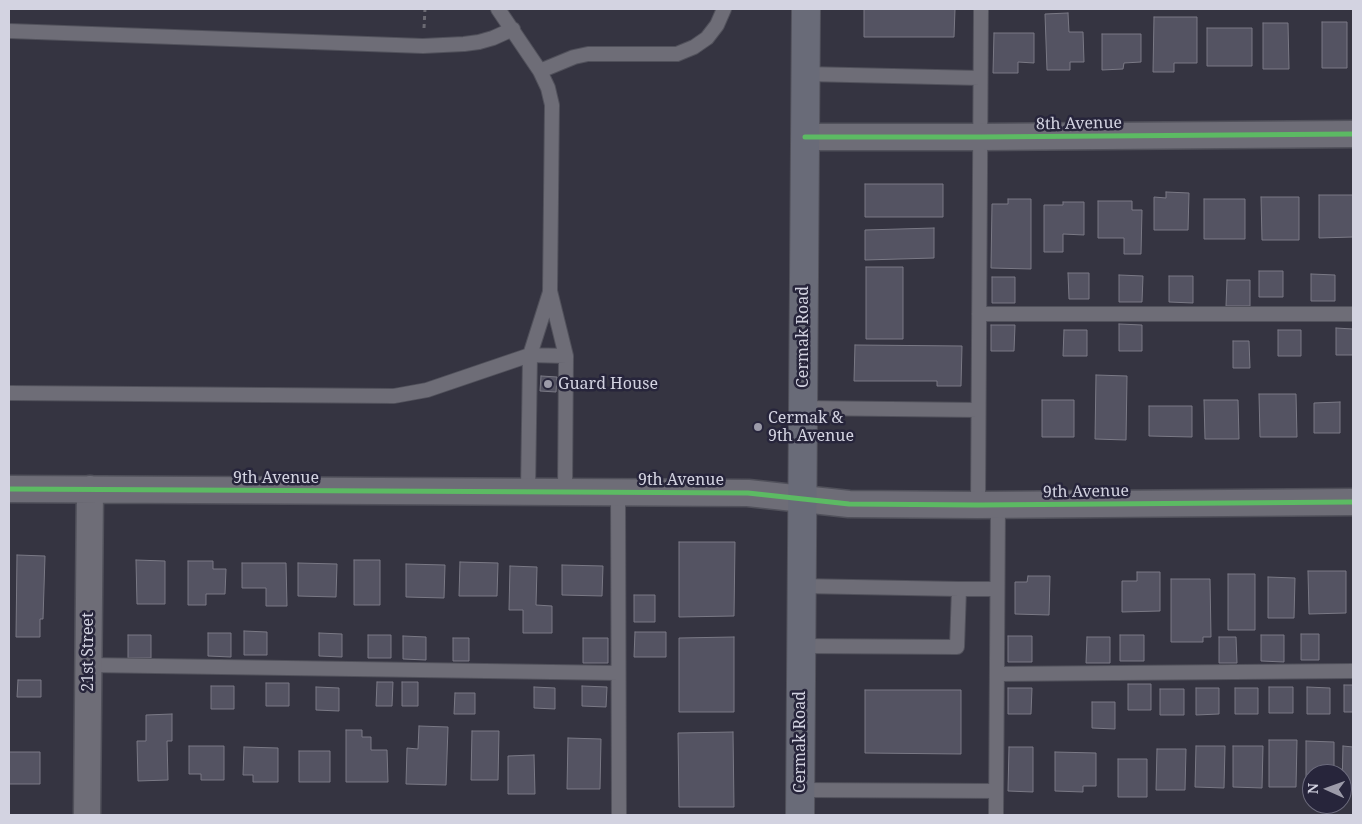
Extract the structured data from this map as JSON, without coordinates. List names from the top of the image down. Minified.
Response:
{"streets":{"main road":["Cermak Road"],"street":["8th Avenue","9th Avenue","21st Street"]},"crossings":[["8th Avenue","Cermak Road"],["Cermak Road","9th Avenue"],["9th Avenue","21st Street"]],"places":["Guard House","Cermak & 9th Avenue"],"north":"left"}
